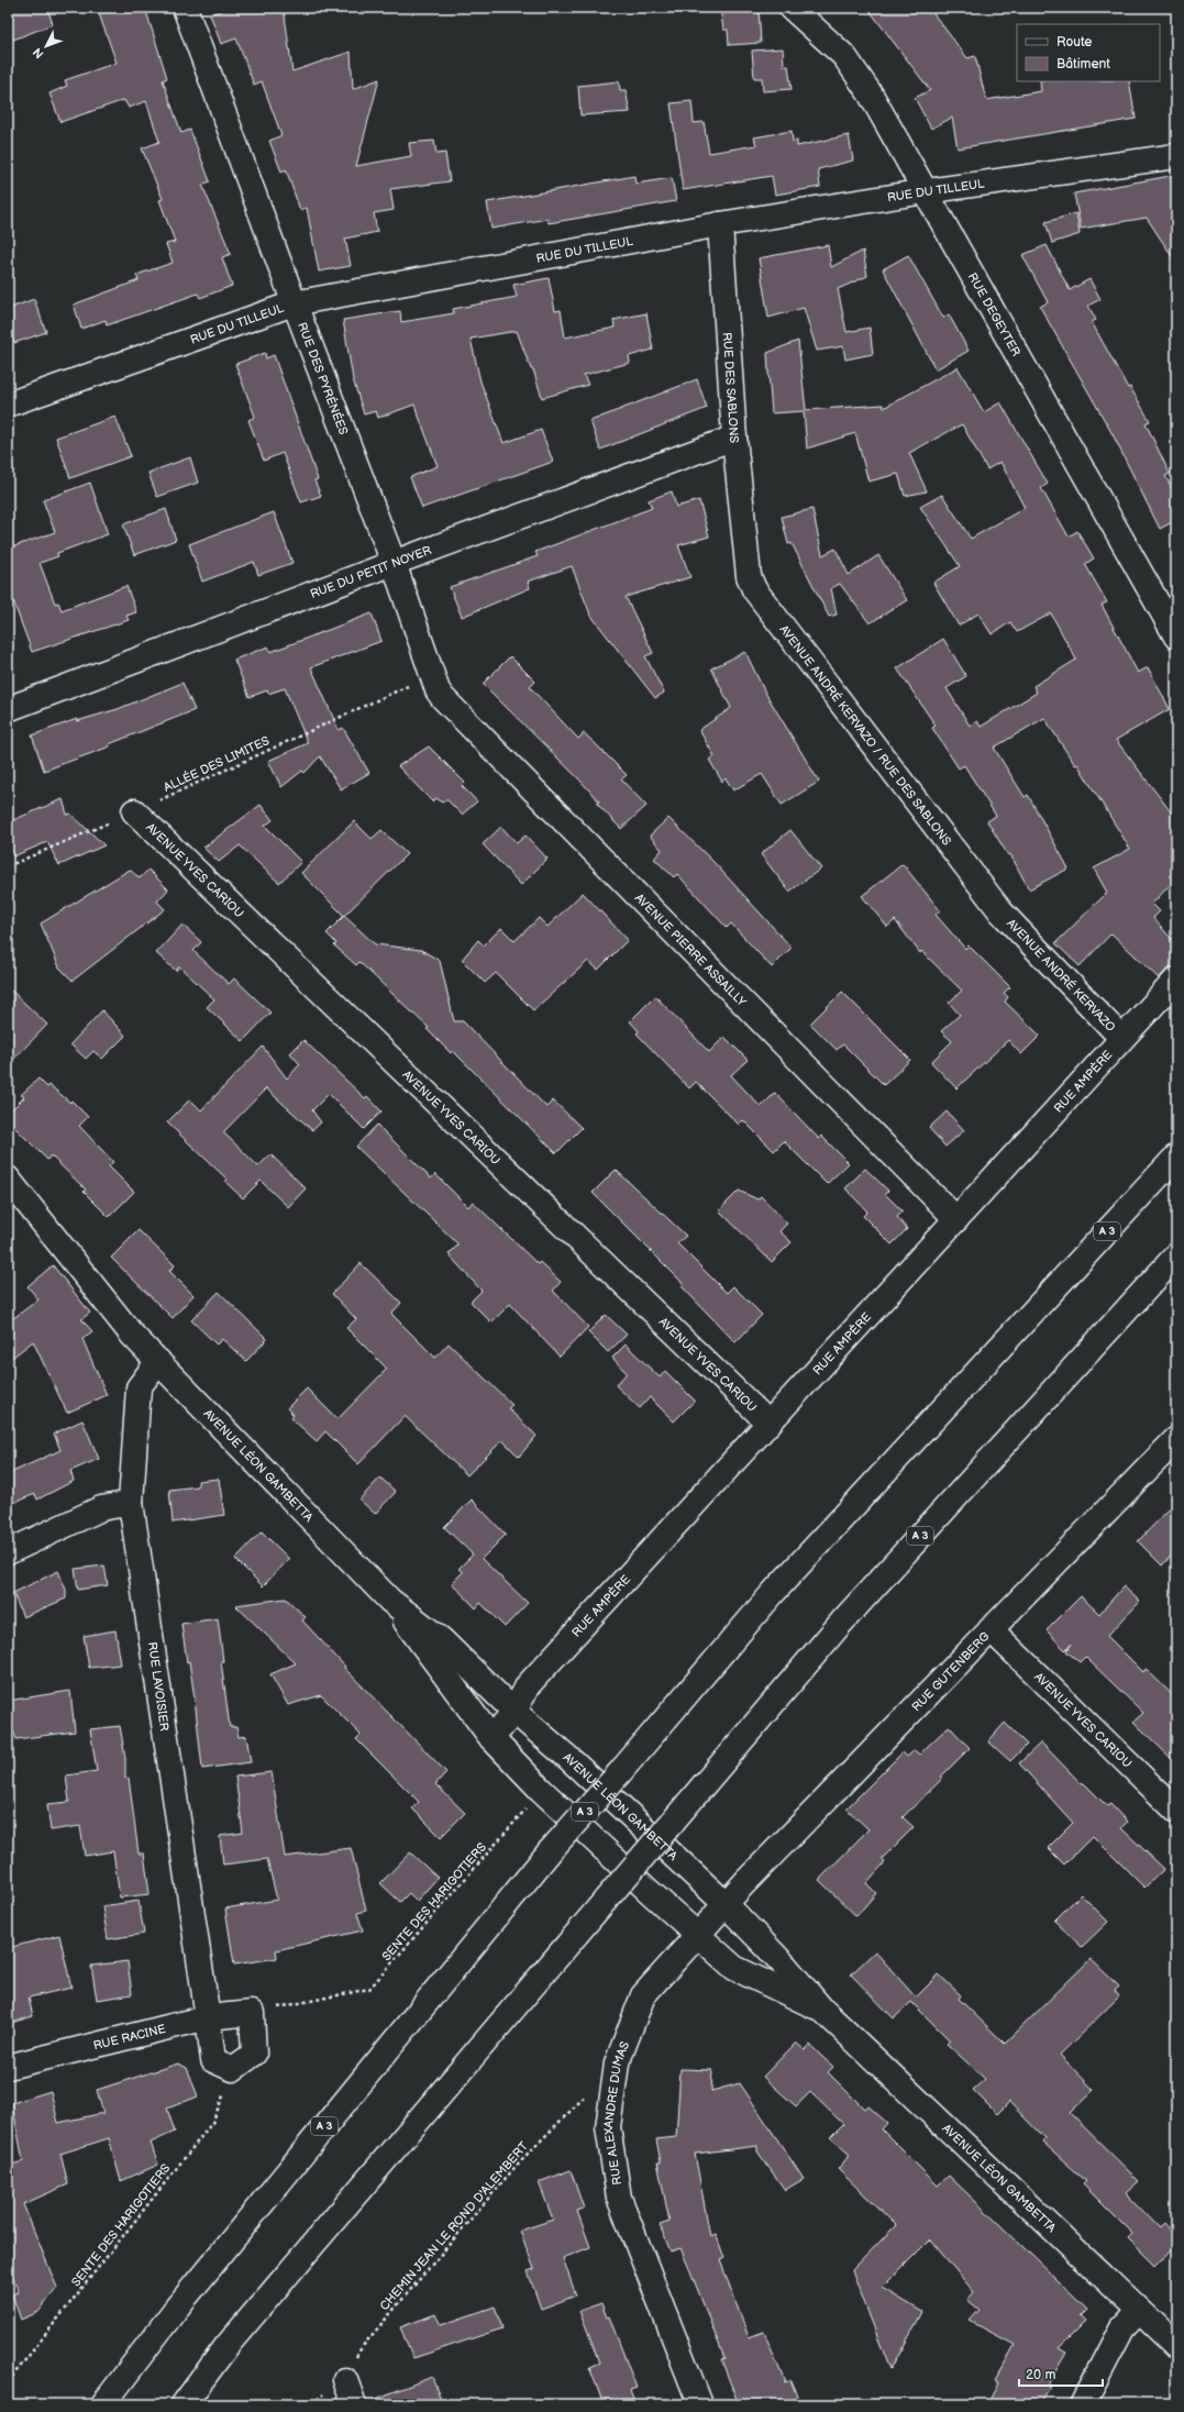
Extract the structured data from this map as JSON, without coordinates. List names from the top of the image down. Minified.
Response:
{"streets":{"main road":["RUE DU TILLEUL","RUE DEGEYTER","RUE DES PYRÉNÉES","RUE DES SABLONS","RUE DU PETIT NOYER","AVENUE ANDRÉ KERVAZO / RUE DES SABLONS","AVENUE YVES CARIOU","AVENUE PIERRE ASSAILLY","AVENUE ANDRÉ KERVAZO","RUE AMPÈRE","A 3","AVENUE LÉON GAMBETTA","RUE GUTENBERG","RUE LAVOISIER","RUE RACINE","RUE ALEXANDRE DUMAS"],"path":["ALLÉE DES LIMITES","SENTE DES HARIGOTIERS","CHEMIN JEAN LE ROND D'ALEMBERT"]},"crossings":[["RUE DU TILLEUL","RUE DEGEYTER"],["RUE DU TILLEUL","RUE DES PYRÉNÉES"],["RUE DU TILLEUL","RUE DES SABLONS"],["RUE DES PYRÉNÉES","RUE DU PETIT NOYER"],["RUE DES PYRÉNÉES","ALLÉE DES LIMITES"],["RUE DES PYRÉNÉES","AVENUE PIERRE ASSAILLY"],["RUE DES SABLONS","RUE DU PETIT NOYER"],["RUE DES SABLONS","AVENUE ANDRÉ KERVAZO / RUE DES SABLONS"],["AVENUE ANDRÉ KERVAZO / RUE DES SABLONS","AVENUE ANDRÉ KERVAZO"],["ALLÉE DES LIMITES","AVENUE YVES CARIOU"],["ALLÉE DES LIMITES","AVENUE PIERRE ASSAILLY"],["AVENUE YVES CARIOU","RUE AMPÈRE"],["AVENUE YVES CARIOU","RUE GUTENBERG"],["AVENUE PIERRE ASSAILLY","RUE AMPÈRE"],["AVENUE ANDRÉ KERVAZO","RUE AMPÈRE"],["RUE AMPÈRE","AVENUE LÉON GAMBETTA"],["AVENUE LÉON GAMBETTA","RUE GUTENBERG"],["AVENUE LÉON GAMBETTA","RUE LAVOISIER"],["AVENUE LÉON GAMBETTA","RUE ALEXANDRE DUMAS"],["RUE LAVOISIER","SENTE DES HARIGOTIERS"],["RUE LAVOISIER","RUE RACINE"],["SENTE DES HARIGOTIERS","RUE RACINE"]],"legend":["Route","Bâtiment"],"scale_bar":"20 m","north":"bottom left"}
